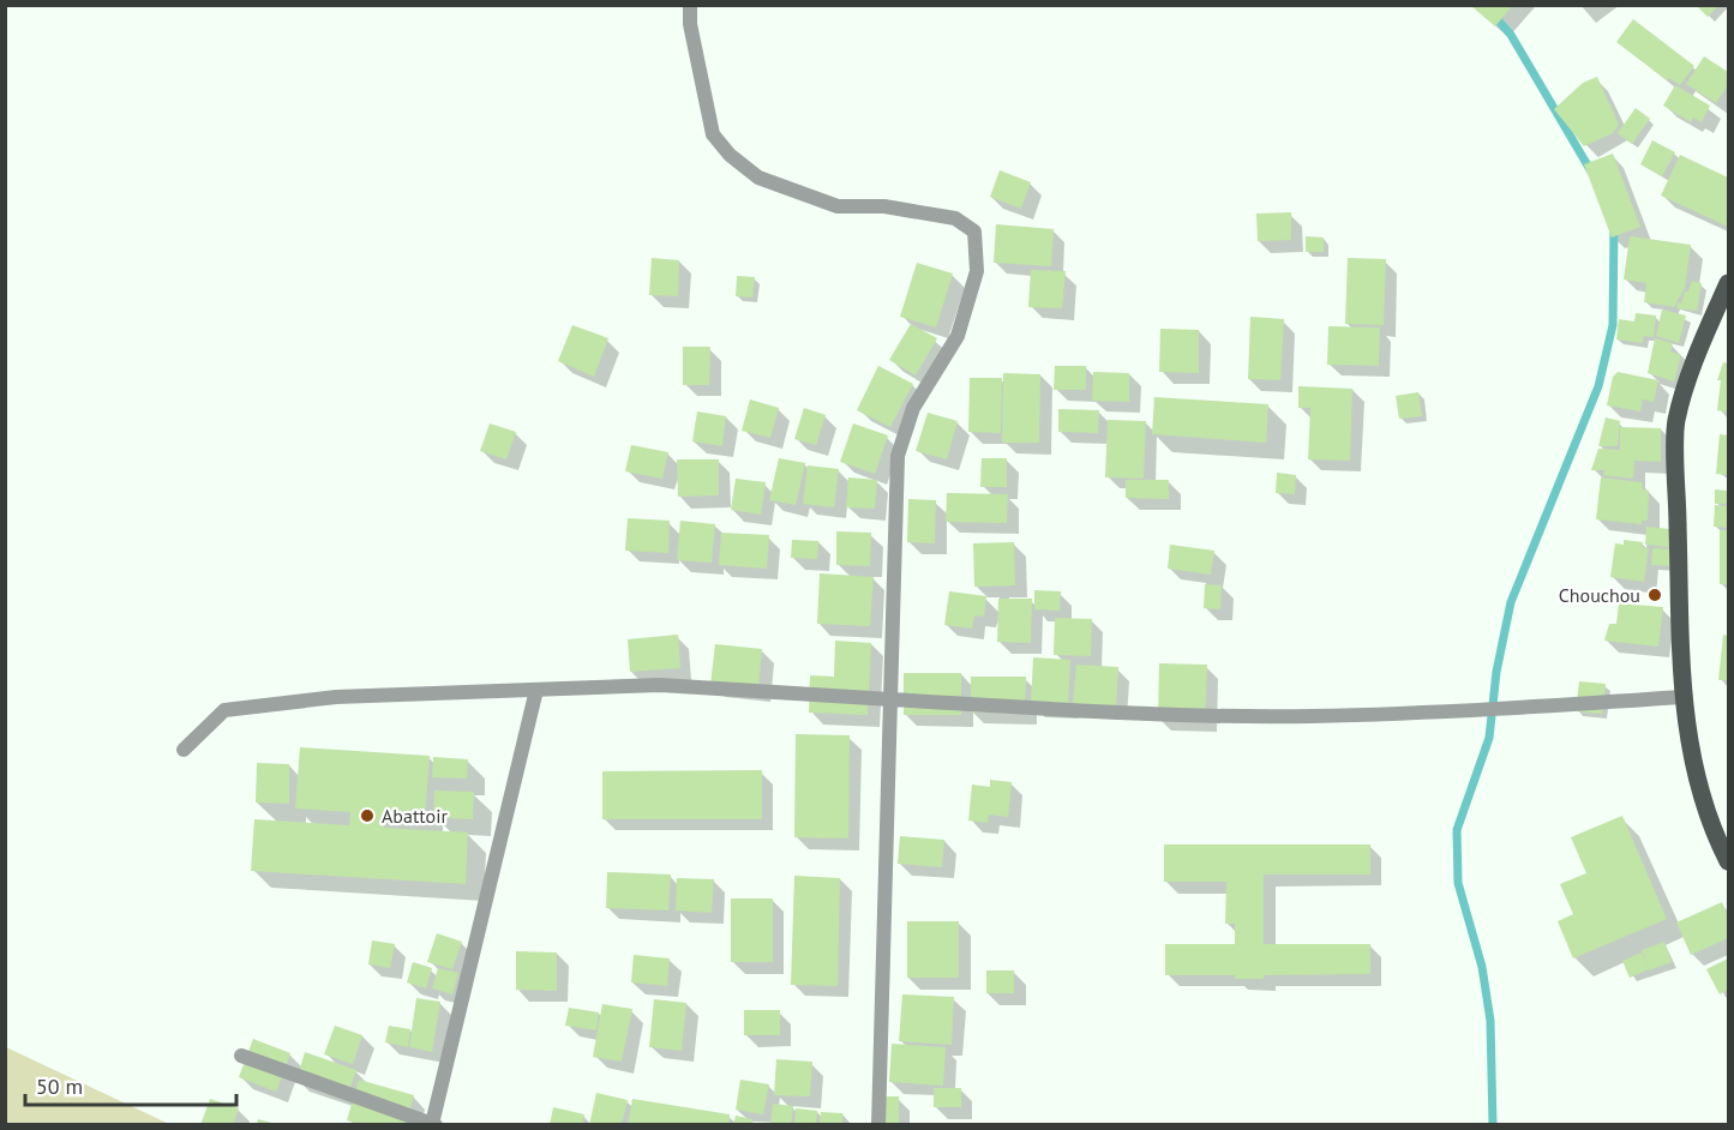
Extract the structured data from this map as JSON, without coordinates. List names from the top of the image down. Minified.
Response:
{"places":["Chouchou","Abattoir"],"scale_bar":"50 m"}
